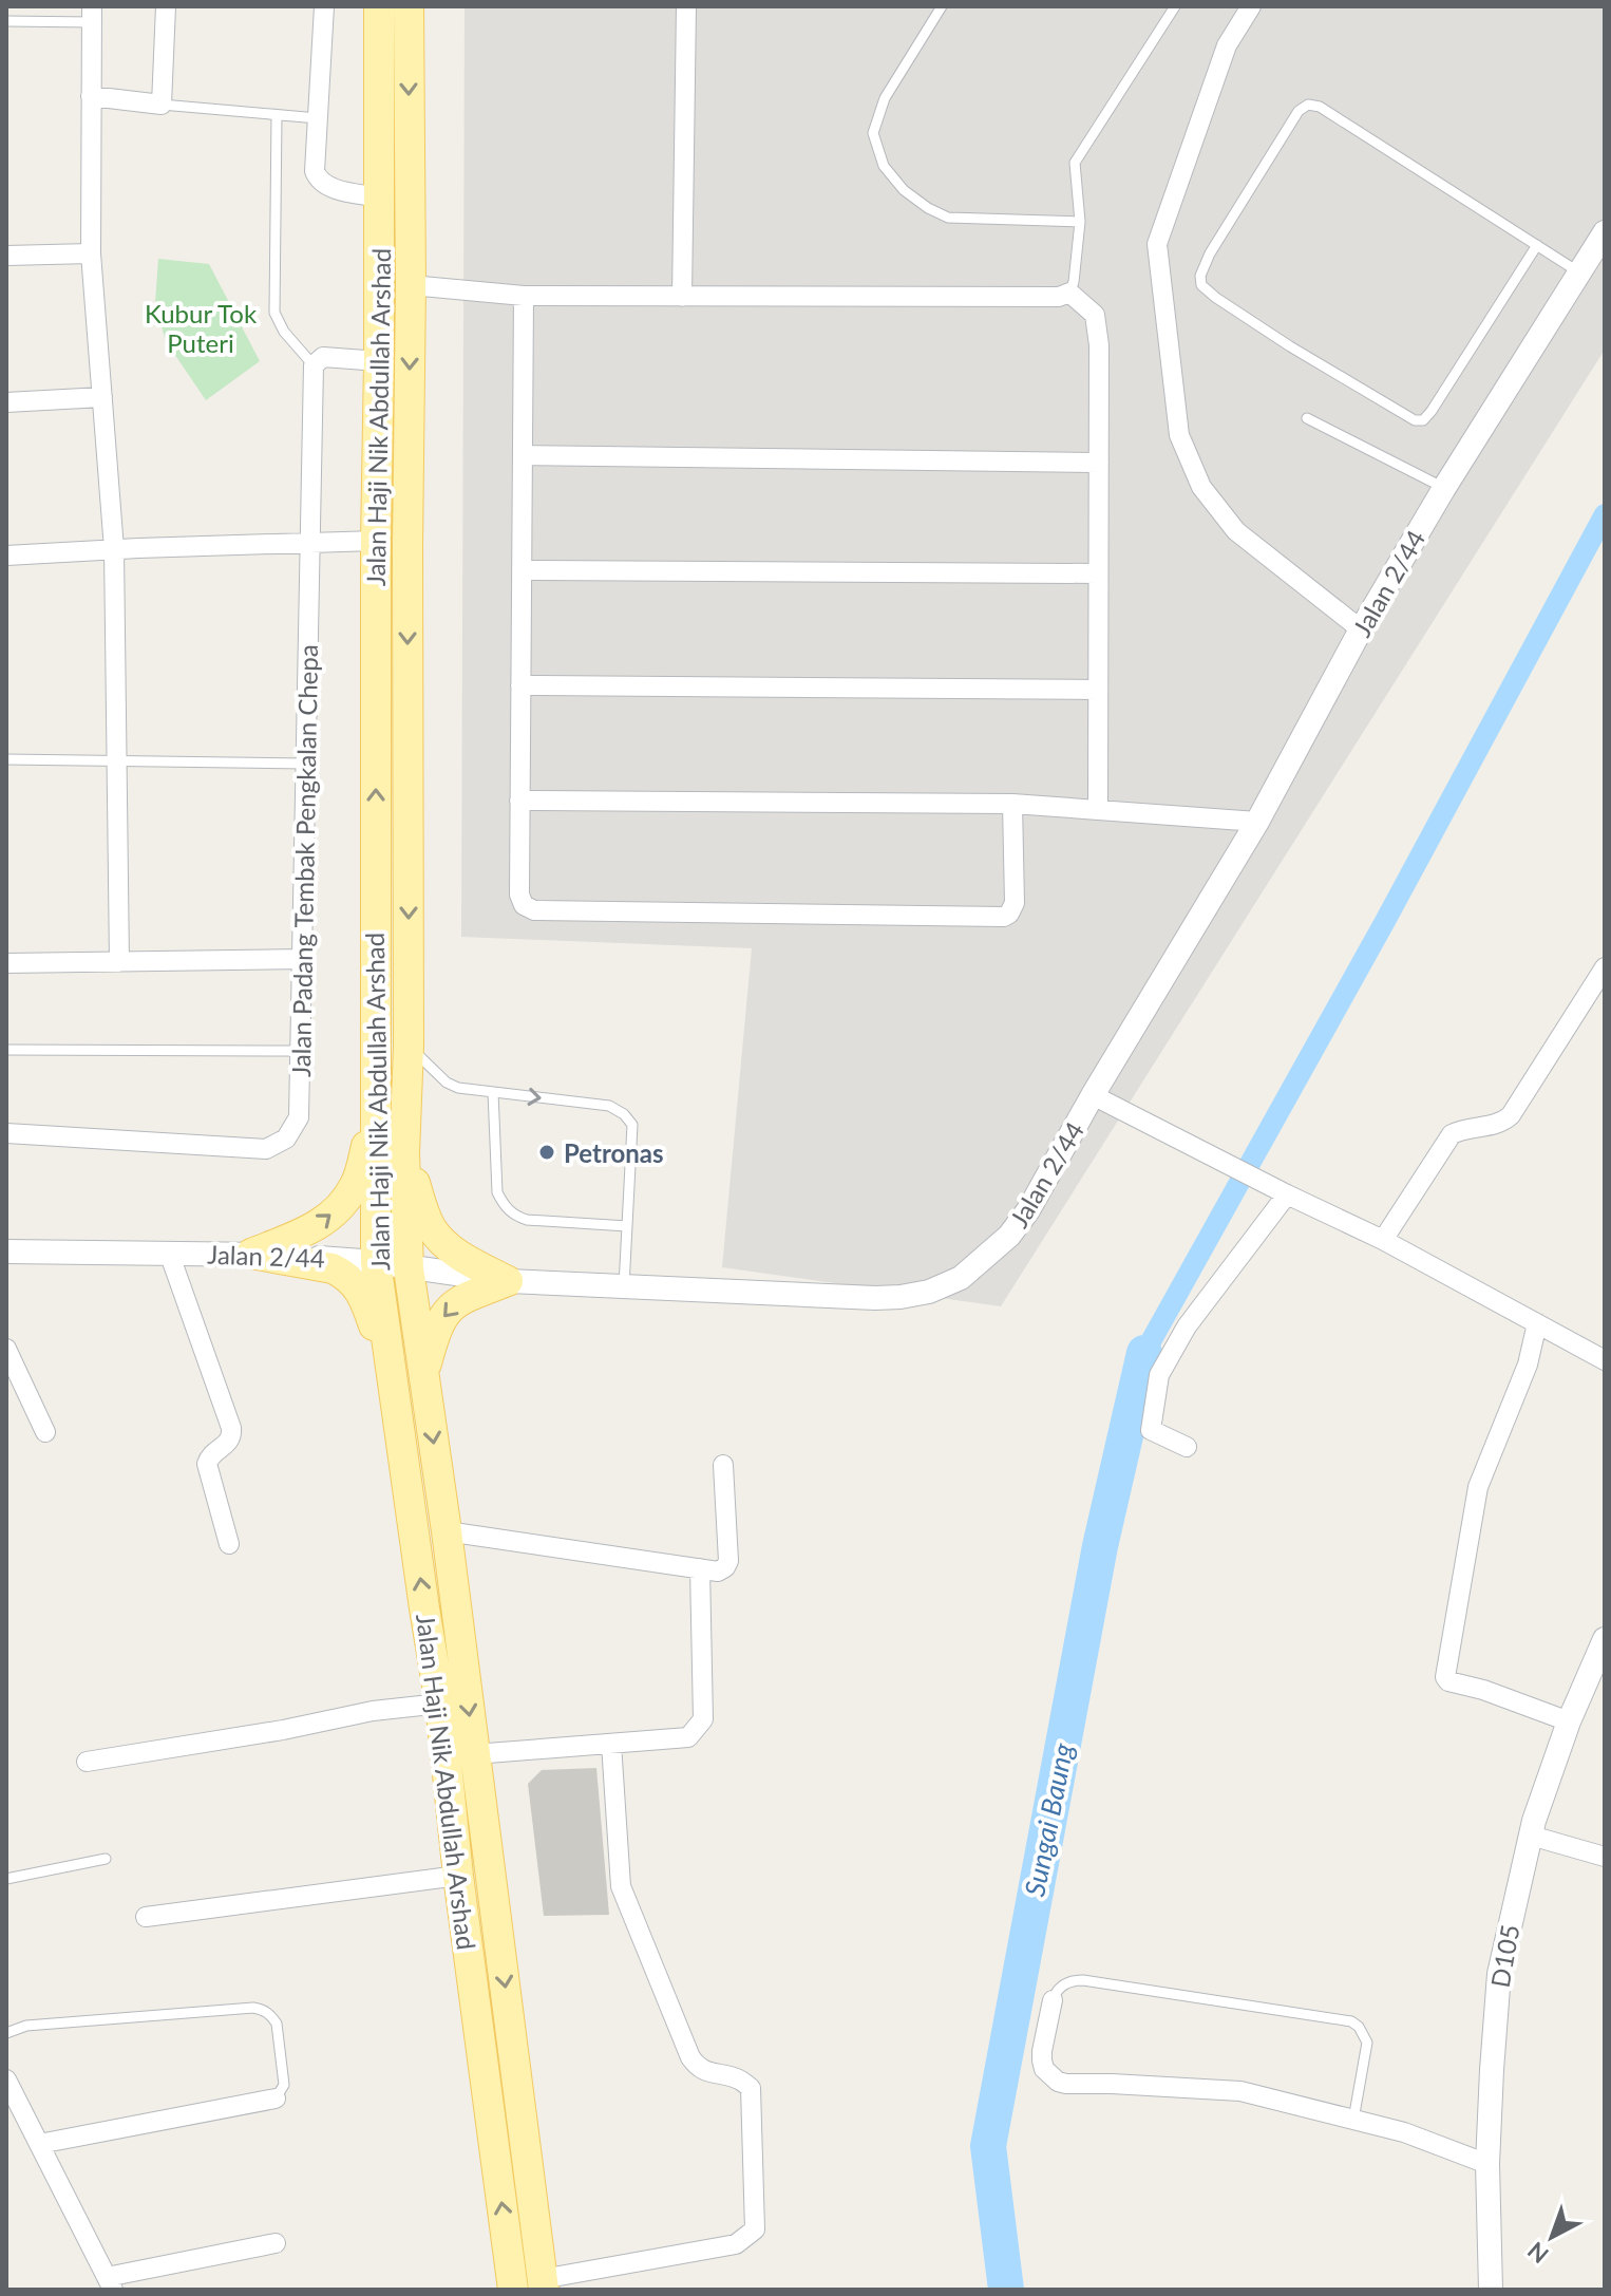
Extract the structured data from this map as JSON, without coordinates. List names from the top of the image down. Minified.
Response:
{"streets":{"main road":["Jalan Haji Nik Abdullah Arshad"],"street":["Jalan 2/44","Jalan Padang Tembak Pengkalan Chepa","D105"]},"crossings":[["Jalan Haji Nik Abdullah Arshad","Jalan 2/44"]],"water":["Sungai Baung"],"parks":["Kubur Tok Puteri"],"places":["Petronas"],"north":"bottom left"}
